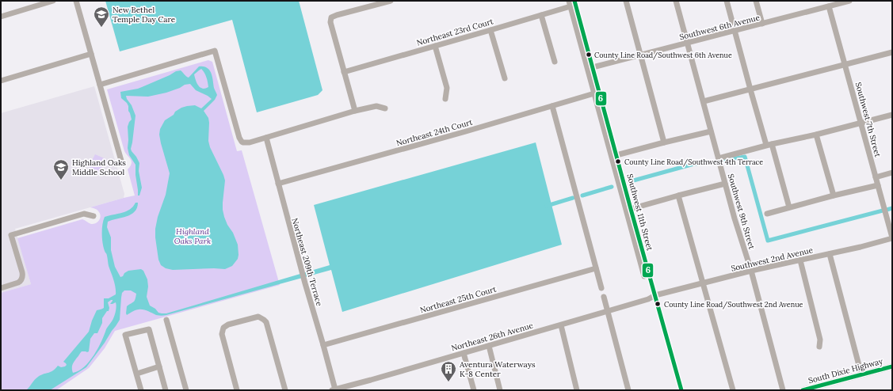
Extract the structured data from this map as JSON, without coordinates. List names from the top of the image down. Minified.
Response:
{"streets":{"main road":["South Dixie Highway"],"street":["Southwest 6th Avenue","Northeast 23rd Court","Southwest 7th Street","Northeast 24th Court","Southwest 9th Street","Southwest 11th Street","Southwest 2nd Avenue","Northeast 209th Terrace","Northeast 25th Court","Northeast 26th Avenue"]},"crossings":[["Southwest 6th Avenue","Southwest 7th Street"],["Southwest 6th Avenue","Southwest 9th Street"],["Southwest 6th Avenue","Southwest 11th Street"],["Southwest 7th Street","Southwest 2nd Avenue"],["Northeast 24th Court","Northeast 209th Terrace"],["Southwest 9th Street","Southwest 2nd Avenue"],["Southwest 11th Street","Southwest 2nd Avenue"],["Southwest 11th Street","Northeast 26th Avenue"],["Southwest 2nd Avenue","Northeast 26th Avenue"],["Northeast 209th Terrace","Northeast 25th Court"],["Northeast 209th Terrace","Northeast 26th Avenue"]],"parks":["Highland Oaks Park"],"places":{"school or university":["New Bethel Temple Day Care","Highland Oaks Middle School"],"other":["County Line Road/Southwest 6th Avenue","County Line Road/Southwest 4th Terrace","County Line Road/Southwest 2nd Avenue"],"building":["Aventura Waterways K-8 Center"]},"lines":["transit line 6"]}
